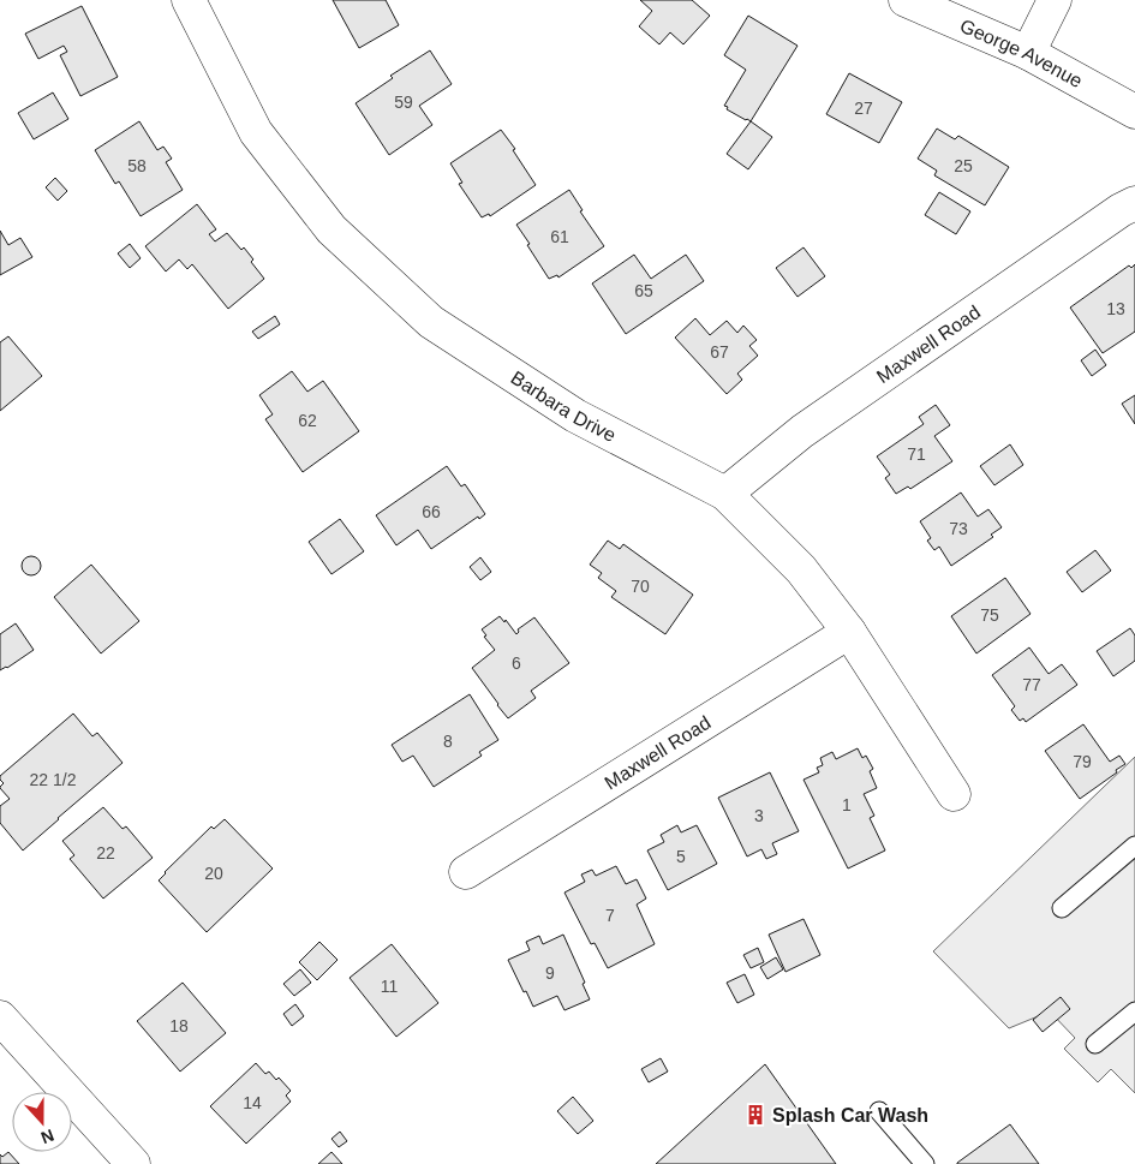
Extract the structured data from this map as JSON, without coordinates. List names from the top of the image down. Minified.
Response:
{"streets":{"street":["George Avenue","Maxwell Road","Barbara Drive"]},"crossings":[["Maxwell Road","Barbara Drive"]],"places":{"building":["Splash Car Wash"]},"house_numbers":["59","27","58","25","61","65","13","67","62","71","66","73","70","75","6","77","8","79","22 1/2","1","3","22","5","20","7","9","11","18","14"],"north":"bottom"}
